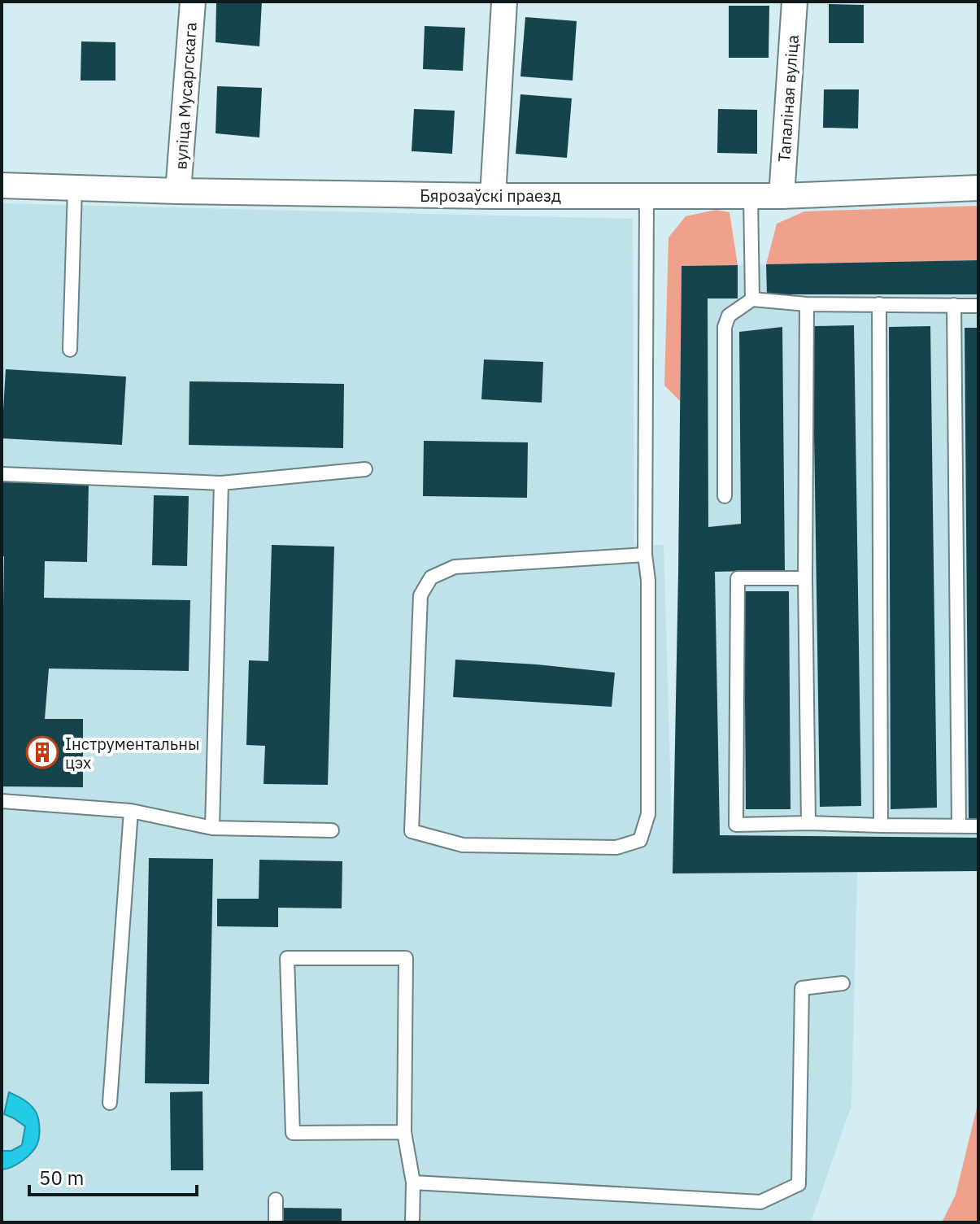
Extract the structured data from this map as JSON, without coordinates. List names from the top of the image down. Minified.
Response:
{"streets":{"street":["вуліца Мусаргскага","Тапаліная вуліца","Бярозаўскі праезд"]},"crossings":[["вуліца Мусаргскага","Бярозаўскі праезд"],["Тапаліная вуліца","Бярозаўскі праезд"]],"places":{"building":["Інструментальны цэх"]},"scale_bar":"50 m"}
